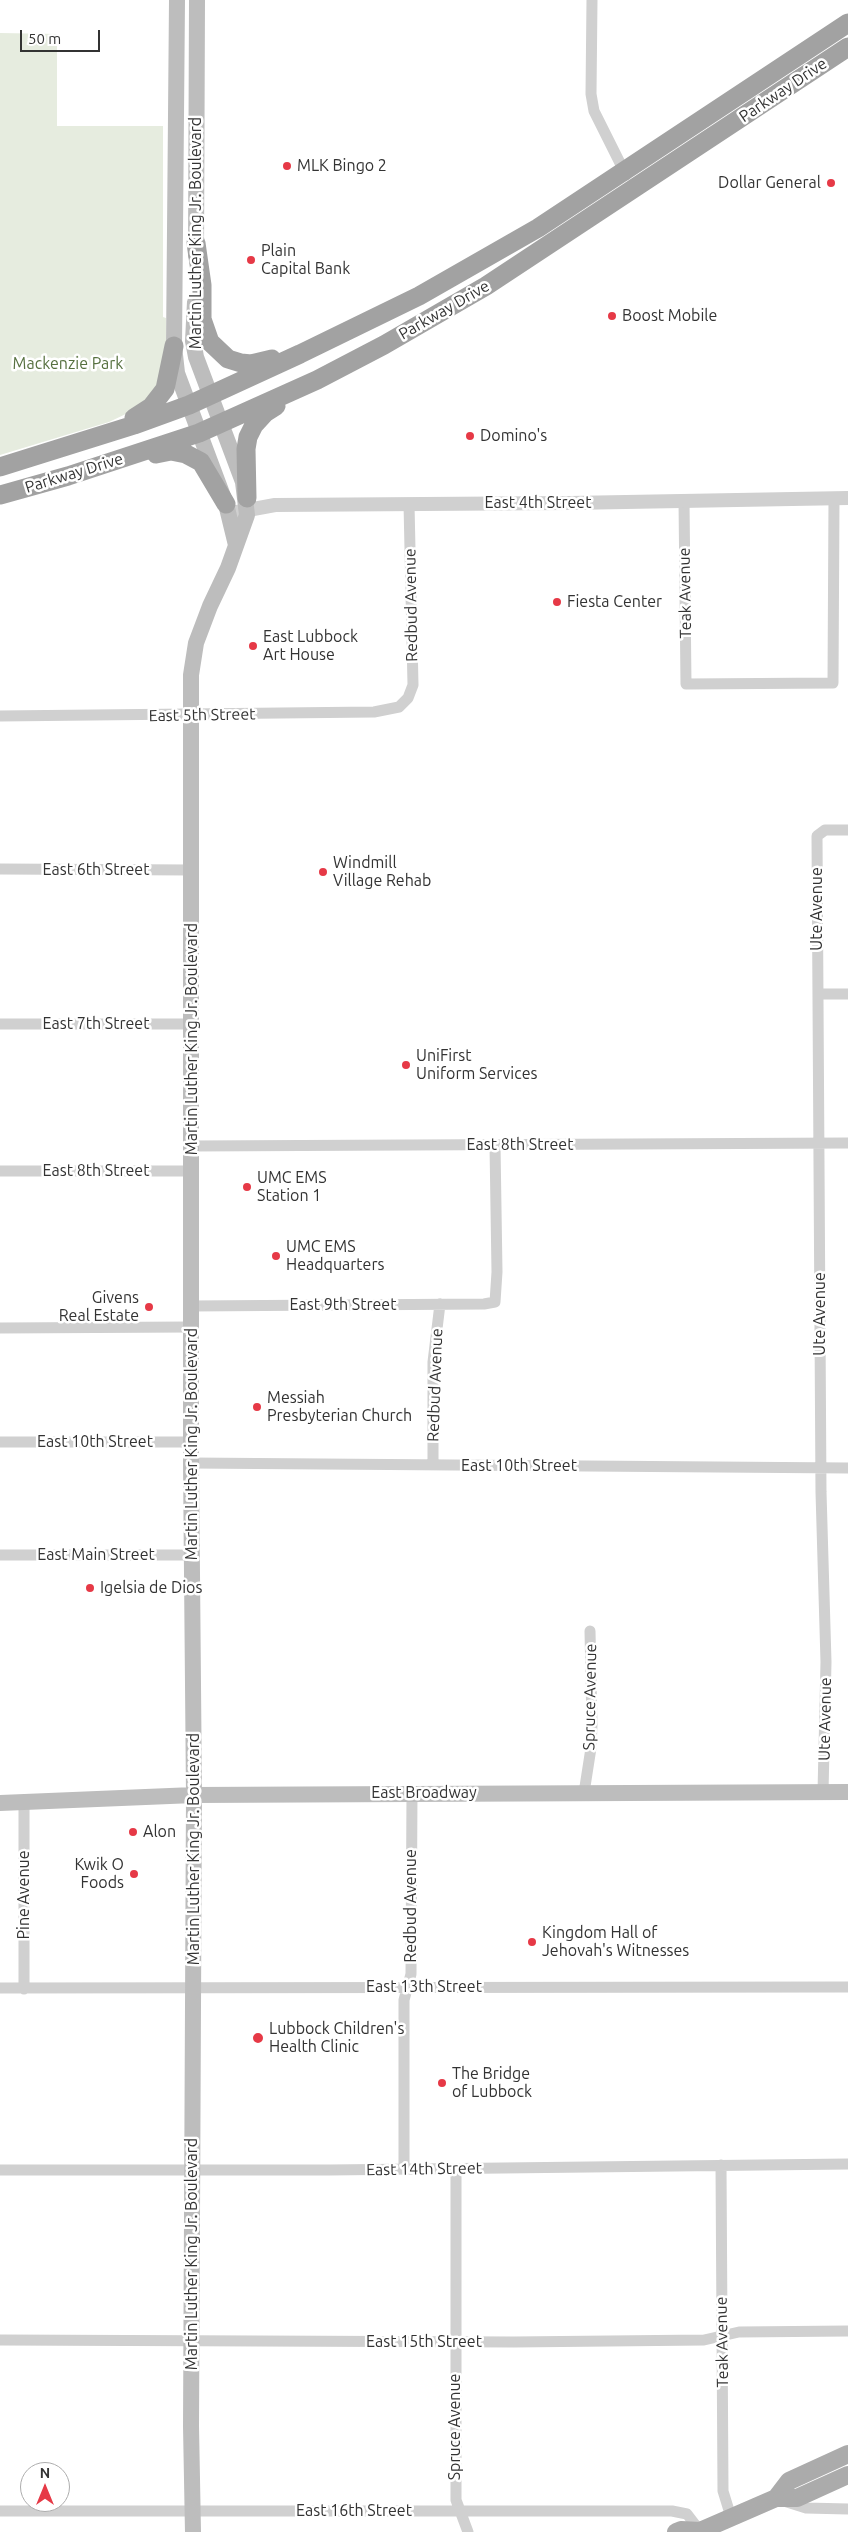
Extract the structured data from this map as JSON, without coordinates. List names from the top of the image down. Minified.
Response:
{"streets":{"highway":["Parkway Drive"],"main road":["Martin Luther King Jr. Boulevard","East Broadway"],"street":["East 4th Street","Teak Avenue","Redbud Avenue","East 5th Street","East 6th Street","Ute Avenue","East 7th Street","East 8th Street","East 9th Street","East 10th Street","East Main Street","Spruce Avenue","Pine Avenue","East 13th Street","East 14th Street","East 15th Street","East 16th Street"]},"crossings":[["Parkway Drive","Martin Luther King Jr. Boulevard"],["Martin Luther King Jr. Boulevard","East 4th Street"],["Martin Luther King Jr. Boulevard","East 5th Street"],["Martin Luther King Jr. Boulevard","East 6th Street"],["Martin Luther King Jr. Boulevard","East 7th Street"],["Martin Luther King Jr. Boulevard","East 8th Street"],["Martin Luther King Jr. Boulevard","East 9th Street"],["Martin Luther King Jr. Boulevard","East 10th Street"],["Martin Luther King Jr. Boulevard","East Main Street"],["Martin Luther King Jr. Boulevard","East Broadway"],["Martin Luther King Jr. Boulevard","East 13th Street"],["Martin Luther King Jr. Boulevard","East 14th Street"],["Martin Luther King Jr. Boulevard","East 15th Street"],["Martin Luther King Jr. Boulevard","East 16th Street"],["East 4th Street","Teak Avenue"],["East 4th Street","Redbud Avenue"],["Teak Avenue","East 14th Street"],["Teak Avenue","East 15th Street"],["Redbud Avenue","East 5th Street"],["Redbud Avenue","East 9th Street"],["Redbud Avenue","East 10th Street"],["Redbud Avenue","East Broadway"],["Redbud Avenue","East 13th Street"],["Redbud Avenue","East 14th Street"],["Ute Avenue","East 8th Street"],["Ute Avenue","East 10th Street"],["Ute Avenue","East Broadway"],["East 8th Street","East 9th Street"],["Spruce Avenue","East Broadway"],["Spruce Avenue","East 14th Street"],["Spruce Avenue","East 15th Street"],["Spruce Avenue","East 16th Street"],["East Broadway","Pine Avenue"],["Pine Avenue","East 13th Street"]],"parks":["Mackenzie Park"],"places":["MLK Bingo 2","Dollar General","Plain Capital Bank","Boost Mobile","Domino's","Fiesta Center","East Lubbock Art House","Windmill Village Rehab","UniFirst Uniform Services","UMC EMS Station 1","UMC EMS Headquarters","Givens Real Estate","Messiah Presbyterian Church","Igelsia de Dios","Alon","Kwik O Foods","Kingdom Hall of Jehovah's Witnesses","Lubbock Children's Health Clinic","The Bridge of Lubbock"],"scale_bar":"50 m","north":"top"}
